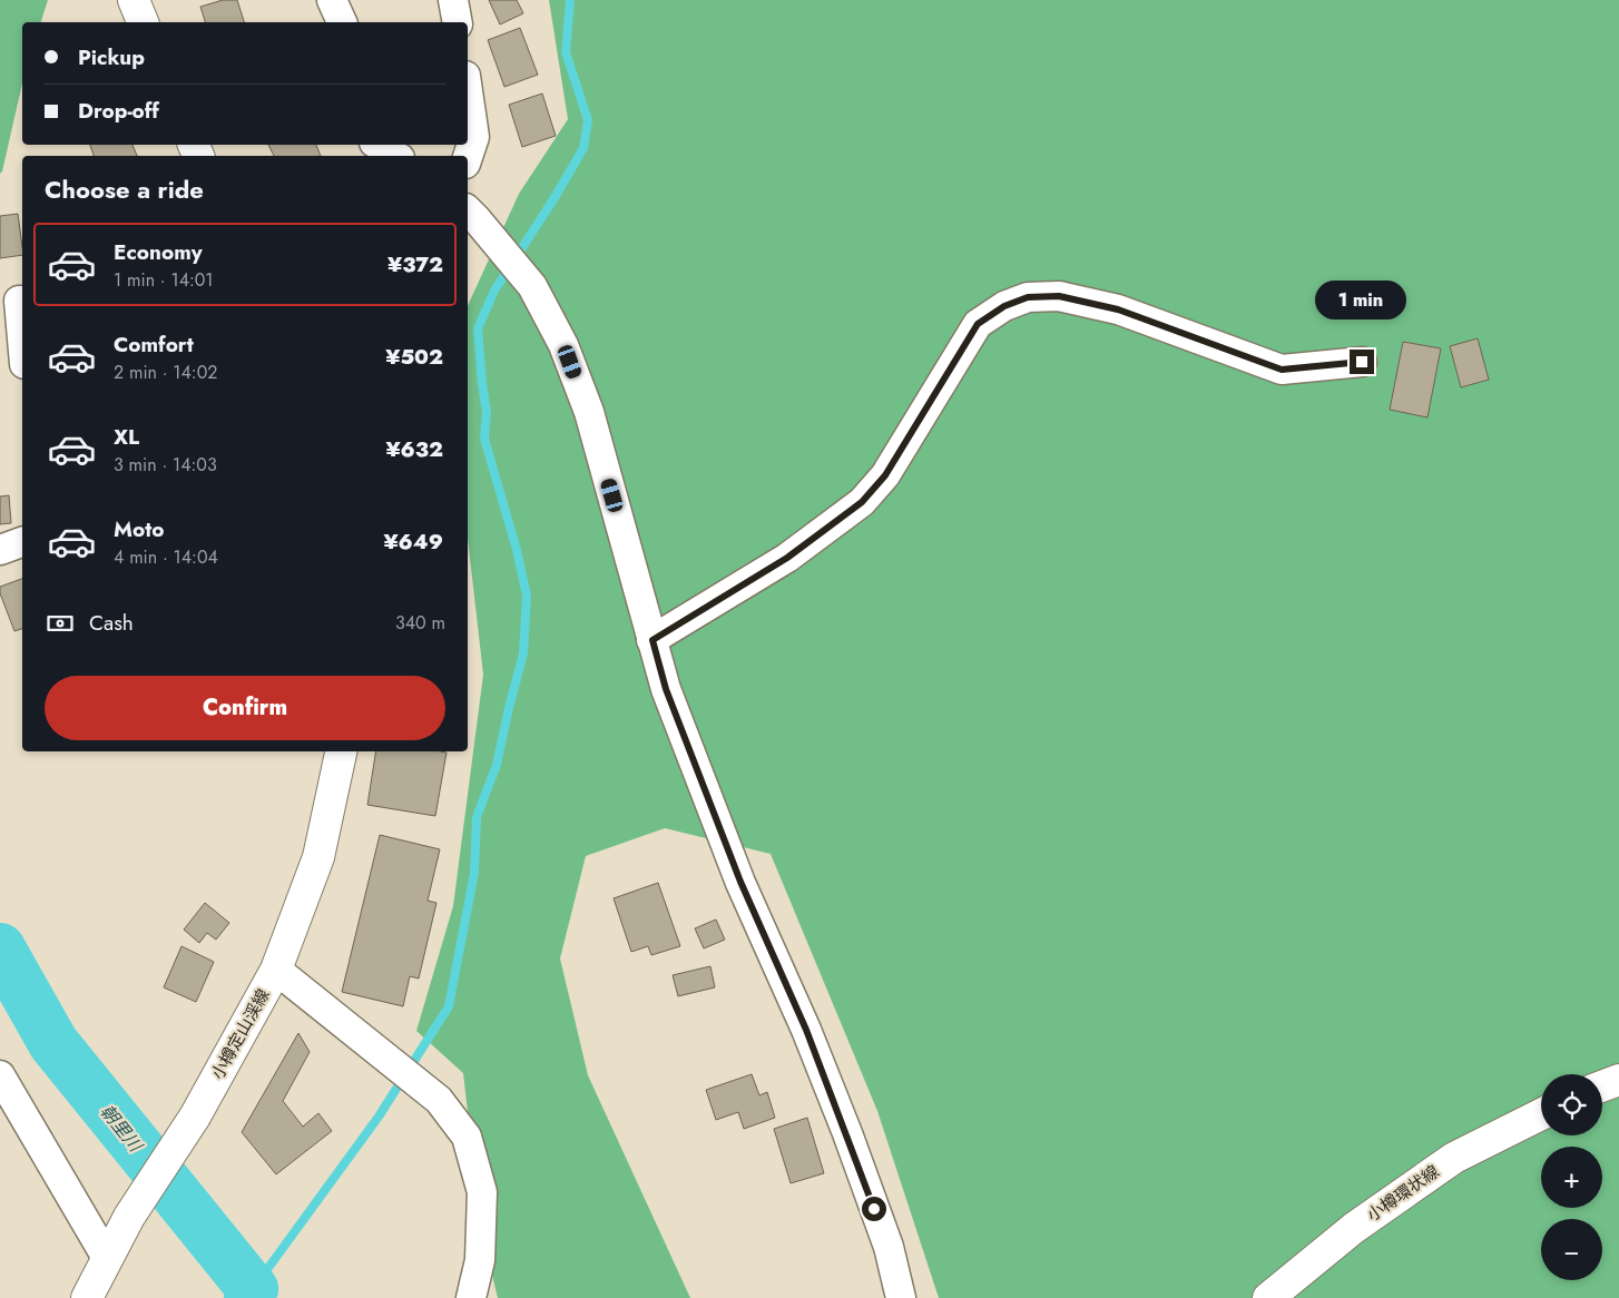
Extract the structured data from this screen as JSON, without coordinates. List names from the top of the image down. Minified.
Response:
{"streets":{"main road":["小樽定山渓線","小樽環状線"]},"water":["朝里川"],"page":{"banner":["Pickup","Drop-off"],"heading":"Choose a ride","list":[{"name":"Economy","note":"1 min · 14:01","value":"¥372"},{"name":"Comfort","note":"2 min · 14:02","value":"¥502"},{"name":"XL","note":"3 min · 14:03","value":"¥632"},{"name":"Moto","note":"4 min · 14:04","value":"¥649"}],"bubble":"1 min","pay":["Cash","340 m"],"buttons":"Confirm","map_buttons":["+","−"]}}
